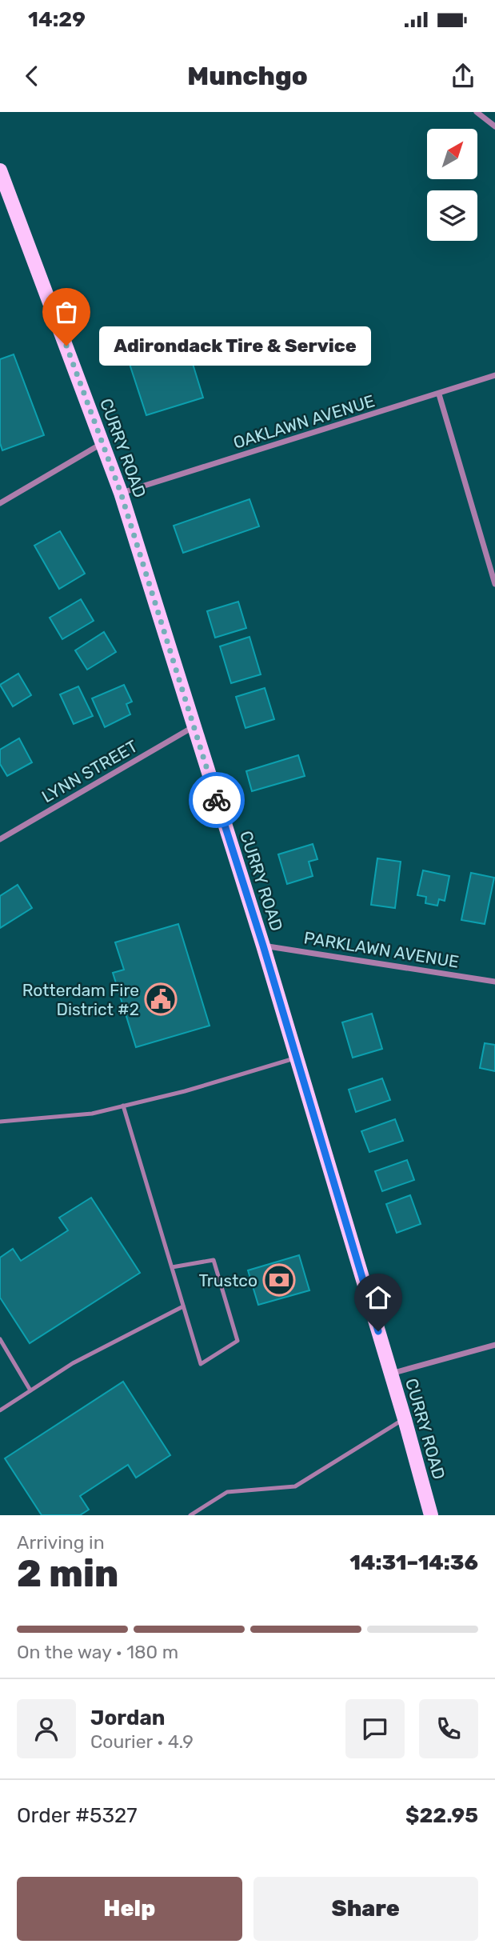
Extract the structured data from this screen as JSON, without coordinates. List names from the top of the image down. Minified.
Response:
{"streets":{"main road":["CURRY ROAD"],"street":["OAKLAWN AVENUE","LYNN STREET","PARKLAWN AVENUE"]},"crossings":[["OAKLAWN AVENUE","CURRY ROAD"],["CURRY ROAD","LYNN STREET"],["CURRY ROAD","PARKLAWN AVENUE"]],"places":{"other":["Adirondack Tire & Service"],"public building":["Rotterdam Fire District #2"],"bank":["Trustco"]},"north":"top right","page":{"status":"14:29","header":"Munchgo","bubble":"Adirondack Tire & Service","heading":["2 min","Arriving in","14:31–14:36"],"panel":["Jordan","Courier · 4.9","Order #5327","$22.95"],"bar":"On the way · 180 m","buttons":["Help","Share"]}}
